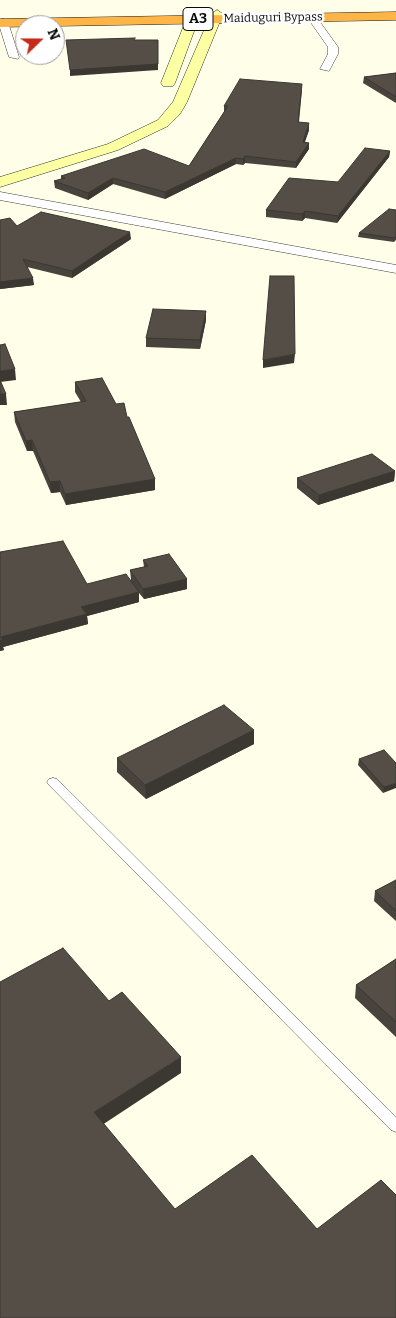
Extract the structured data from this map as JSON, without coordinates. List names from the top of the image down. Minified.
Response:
{"streets":{"highway":["Maiduguri Bypass","A3"]},"north":"right"}
